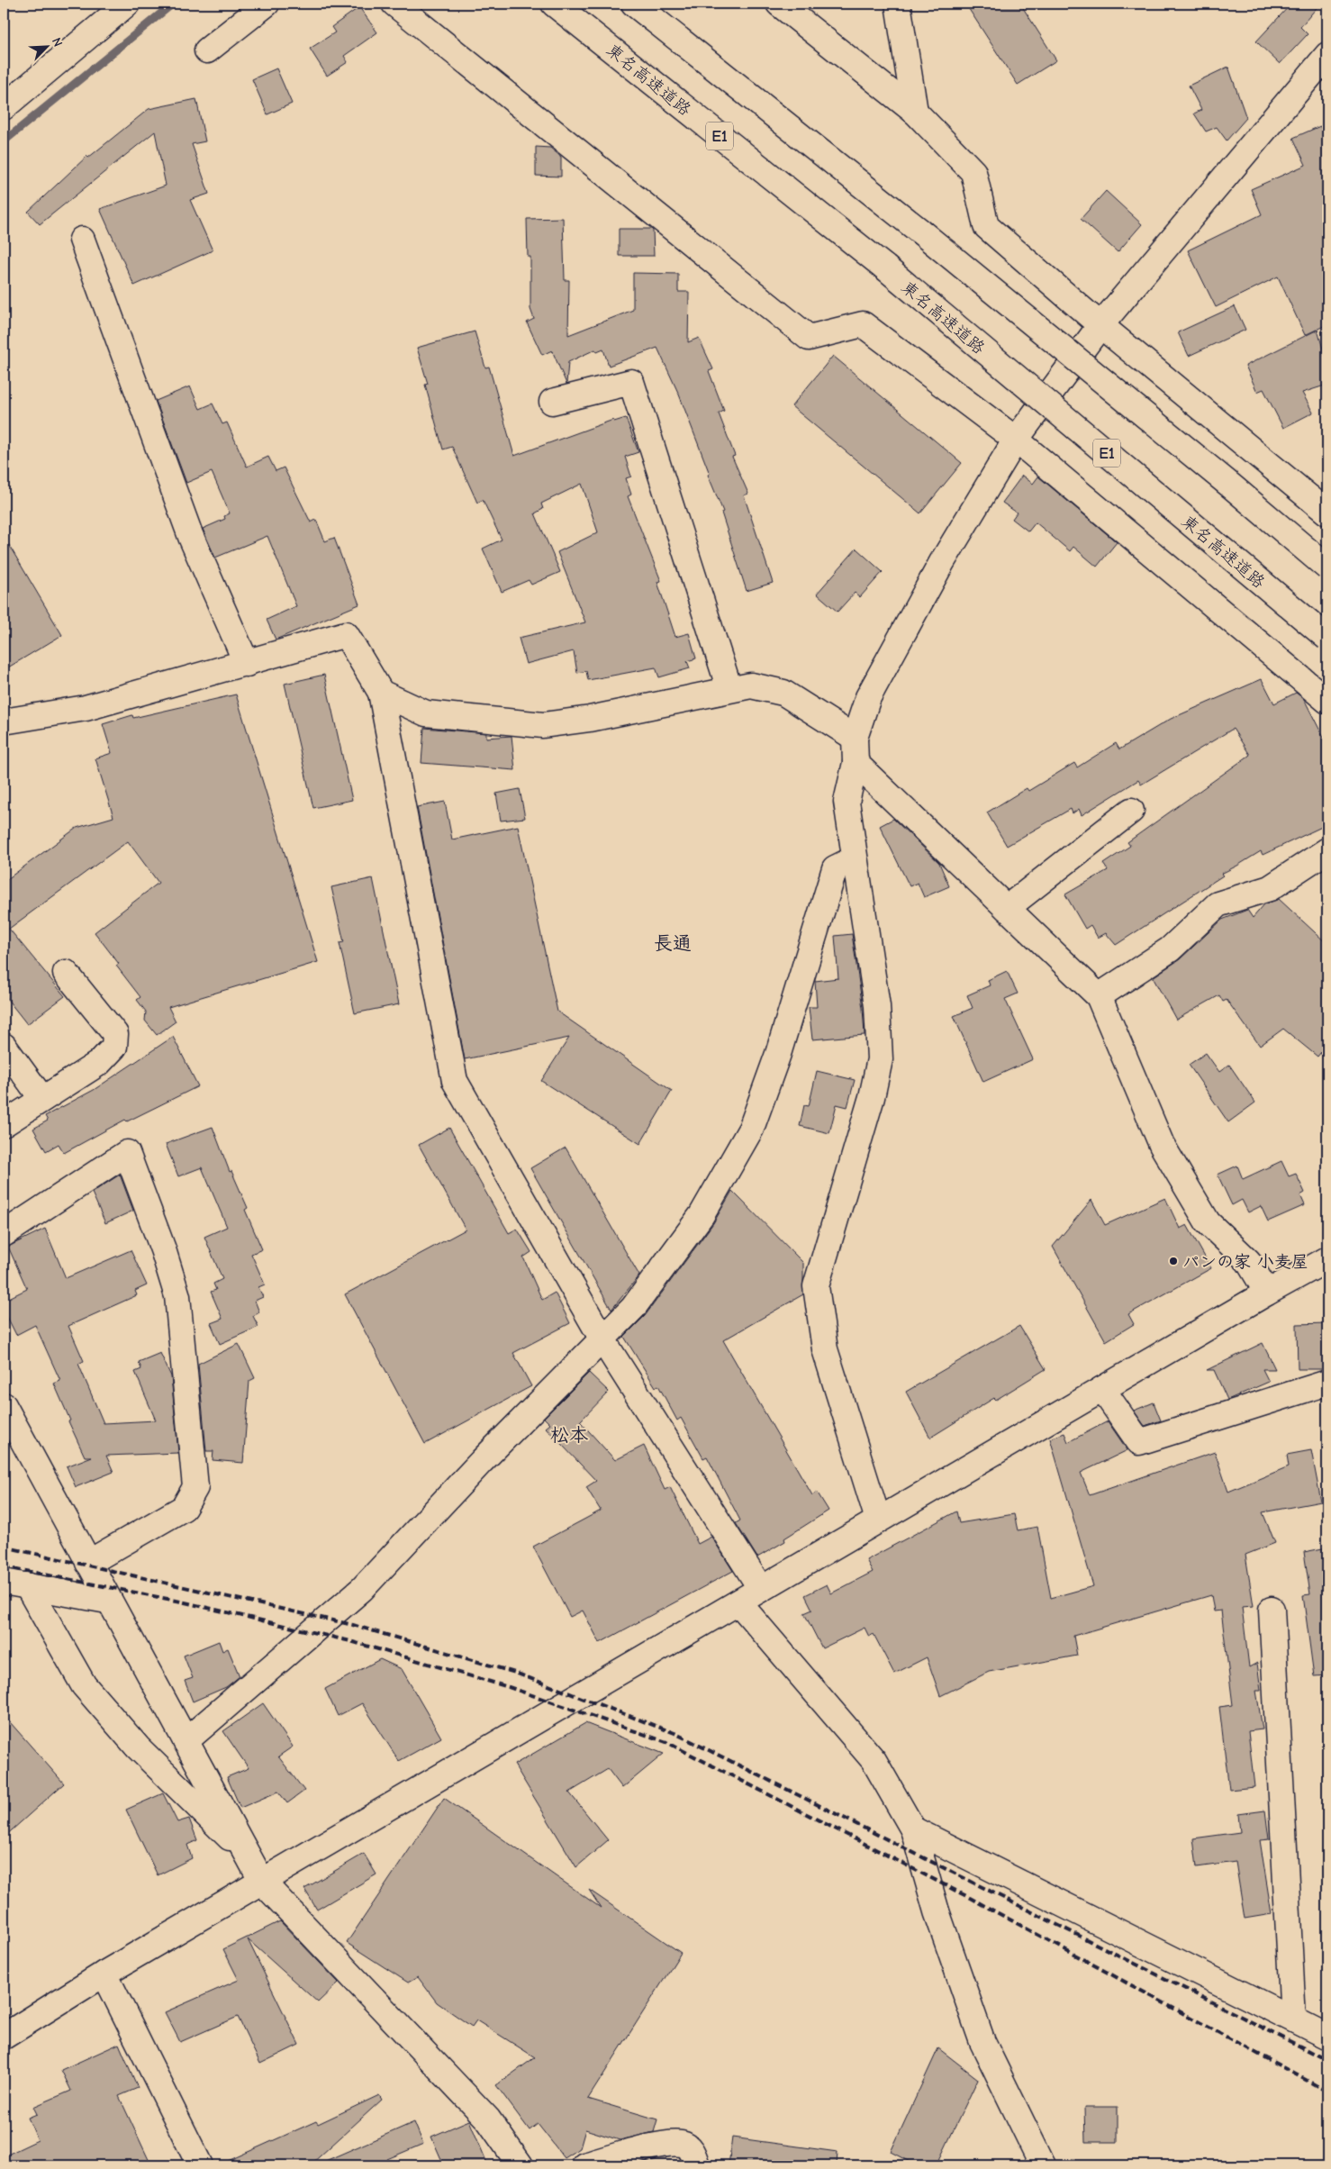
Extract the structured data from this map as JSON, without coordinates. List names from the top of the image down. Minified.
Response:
{"streets":{"main road":["東名高速道路","E1"]},"districts":["長通","松本"],"places":["パンの家 小麦屋"],"north":"top right"}
